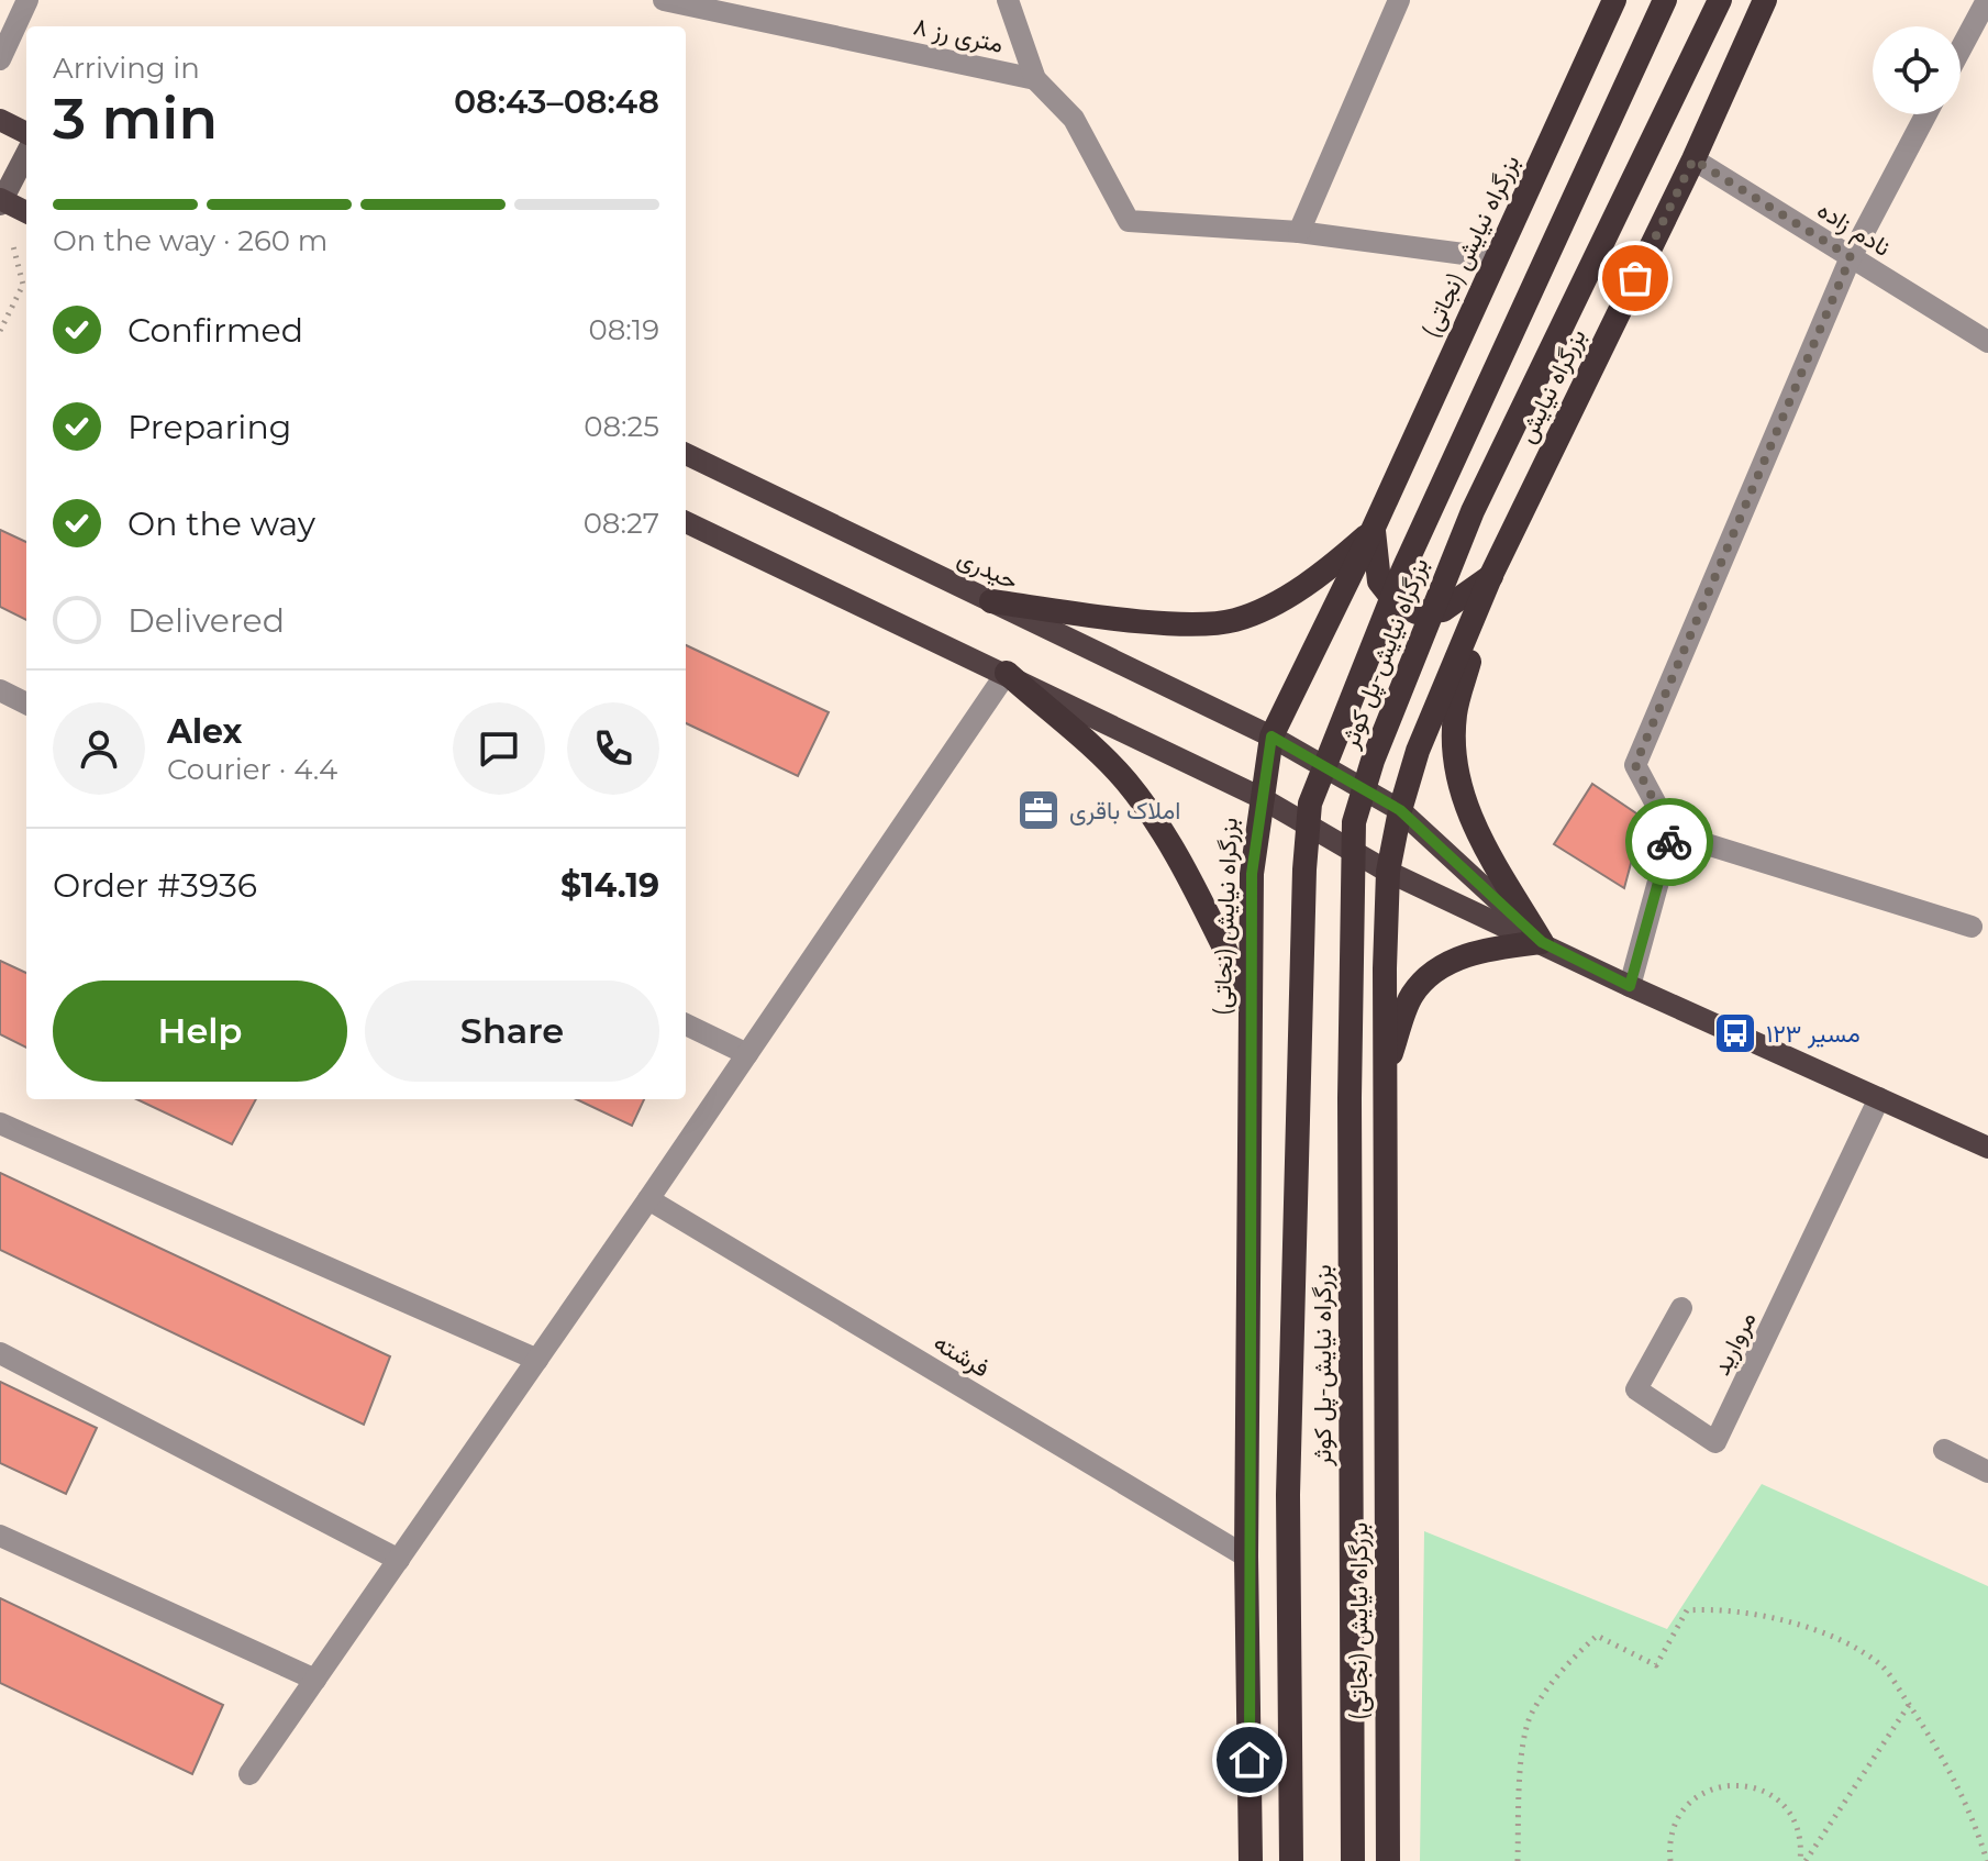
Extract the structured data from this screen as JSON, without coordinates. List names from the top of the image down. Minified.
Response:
{"streets":{"highway":["بزرگراه نیایش (نجاتی)","بزرگراه نیایش","بزرگراه نیایش-پل کوثر"],"main road":["حیدری"],"street":["۸ متری رز","نادم زاده","مروارید","فرشته"]},"crossings":[["نادم زاده","بزرگراه نیایش"],["بزرگراه نیایش (نجاتی)","بزرگراه نیایش"],["بزرگراه نیایش (نجاتی)","حیدری"],["بزرگراه نیایش (نجاتی)","بزرگراه نیایش-پل کوثر"],["بزرگراه نیایش (نجاتی)","فرشته"]],"places":{"office":["املاک باقری"],"bus stop":["مسیر ۱۲۳"]},"page":{"heading":["3 min","Arriving in","08:43–08:48"],"panel":["Alex","Courier · 4.4","Order #3936","$14.19"],"bar":"On the way · 260 m","list":[["Confirmed","08:19"],["Preparing","08:25"],["On the way","08:27"],"Delivered"],"buttons":["Help","Share"]}}
